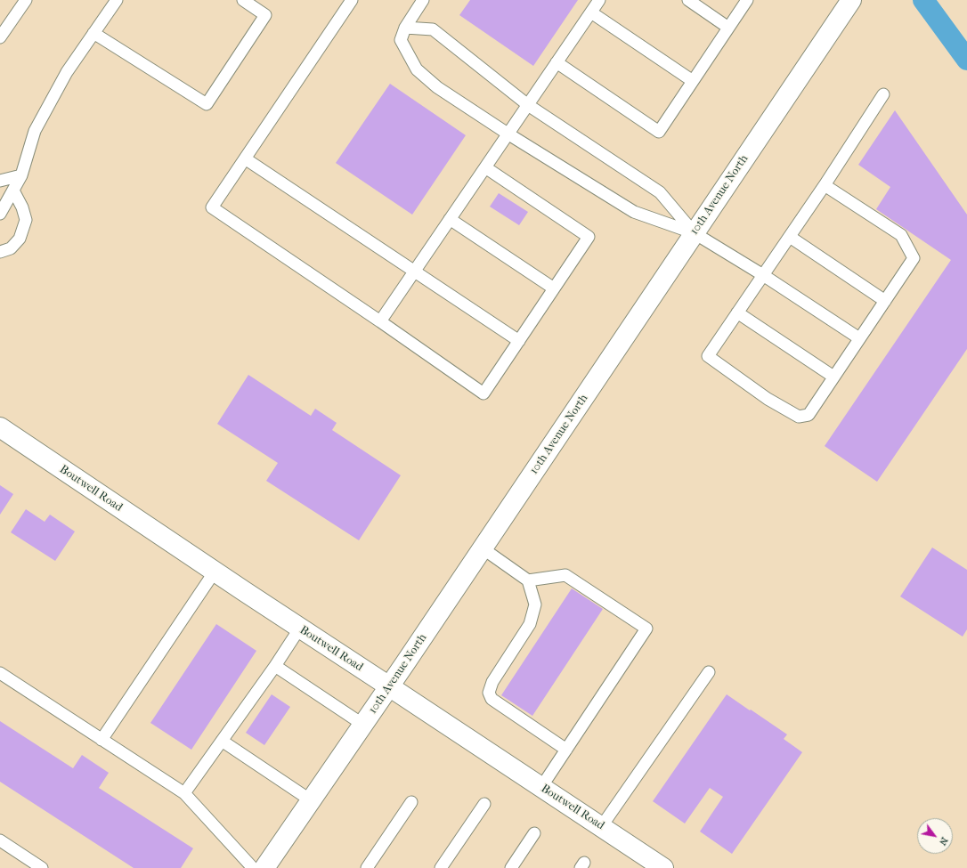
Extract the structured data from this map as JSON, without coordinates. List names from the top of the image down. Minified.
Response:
{"streets":{"street":["10th Avenue North","Boutwell Road"]},"crossings":[["10th Avenue North","Boutwell Road"]],"north":"bottom right"}
